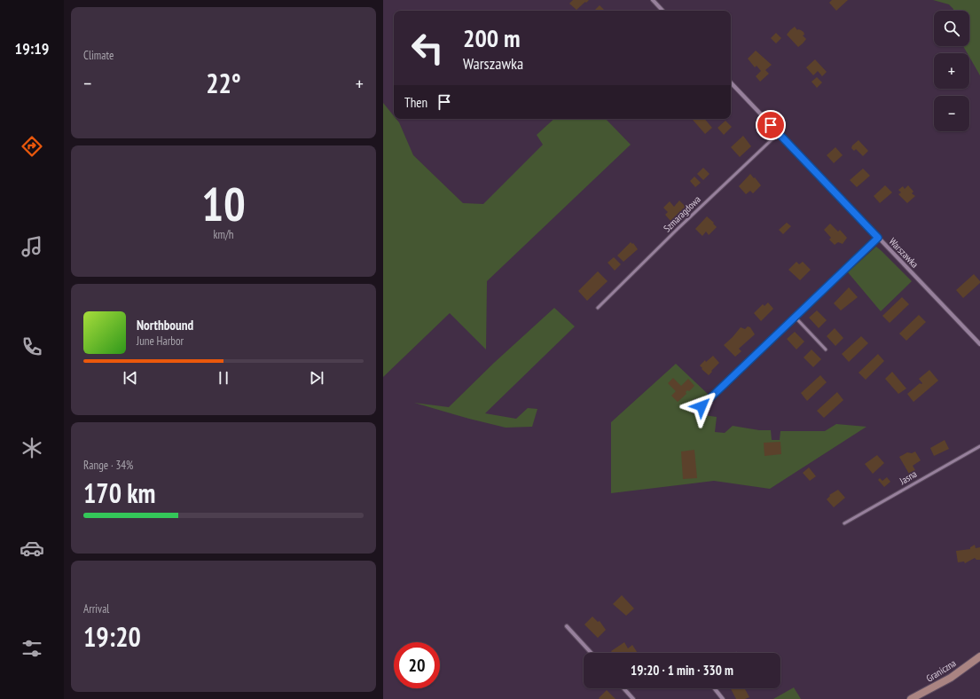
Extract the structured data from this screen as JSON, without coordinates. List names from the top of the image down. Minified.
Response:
{"streets":{"street":["Warszawka","Graniczna"],"lane":["Szmaragdowa","Jasna"]},"crossings":[["Szmaragdowa","Warszawka"]],"page":{"tabs":"19:19","tile":["Climate",["10","km/h"],["Range · 34%","170 km"],["Arrival","19:20"]],"map_buttons":["+","−"],"turn":["200 m","Warszawka"],"heat":["−","22°","+"],"then":"Then","song":["Northbound","June Harbor"],"limit":"20","trip":"19:20 · 1 min · 330 m"}}
